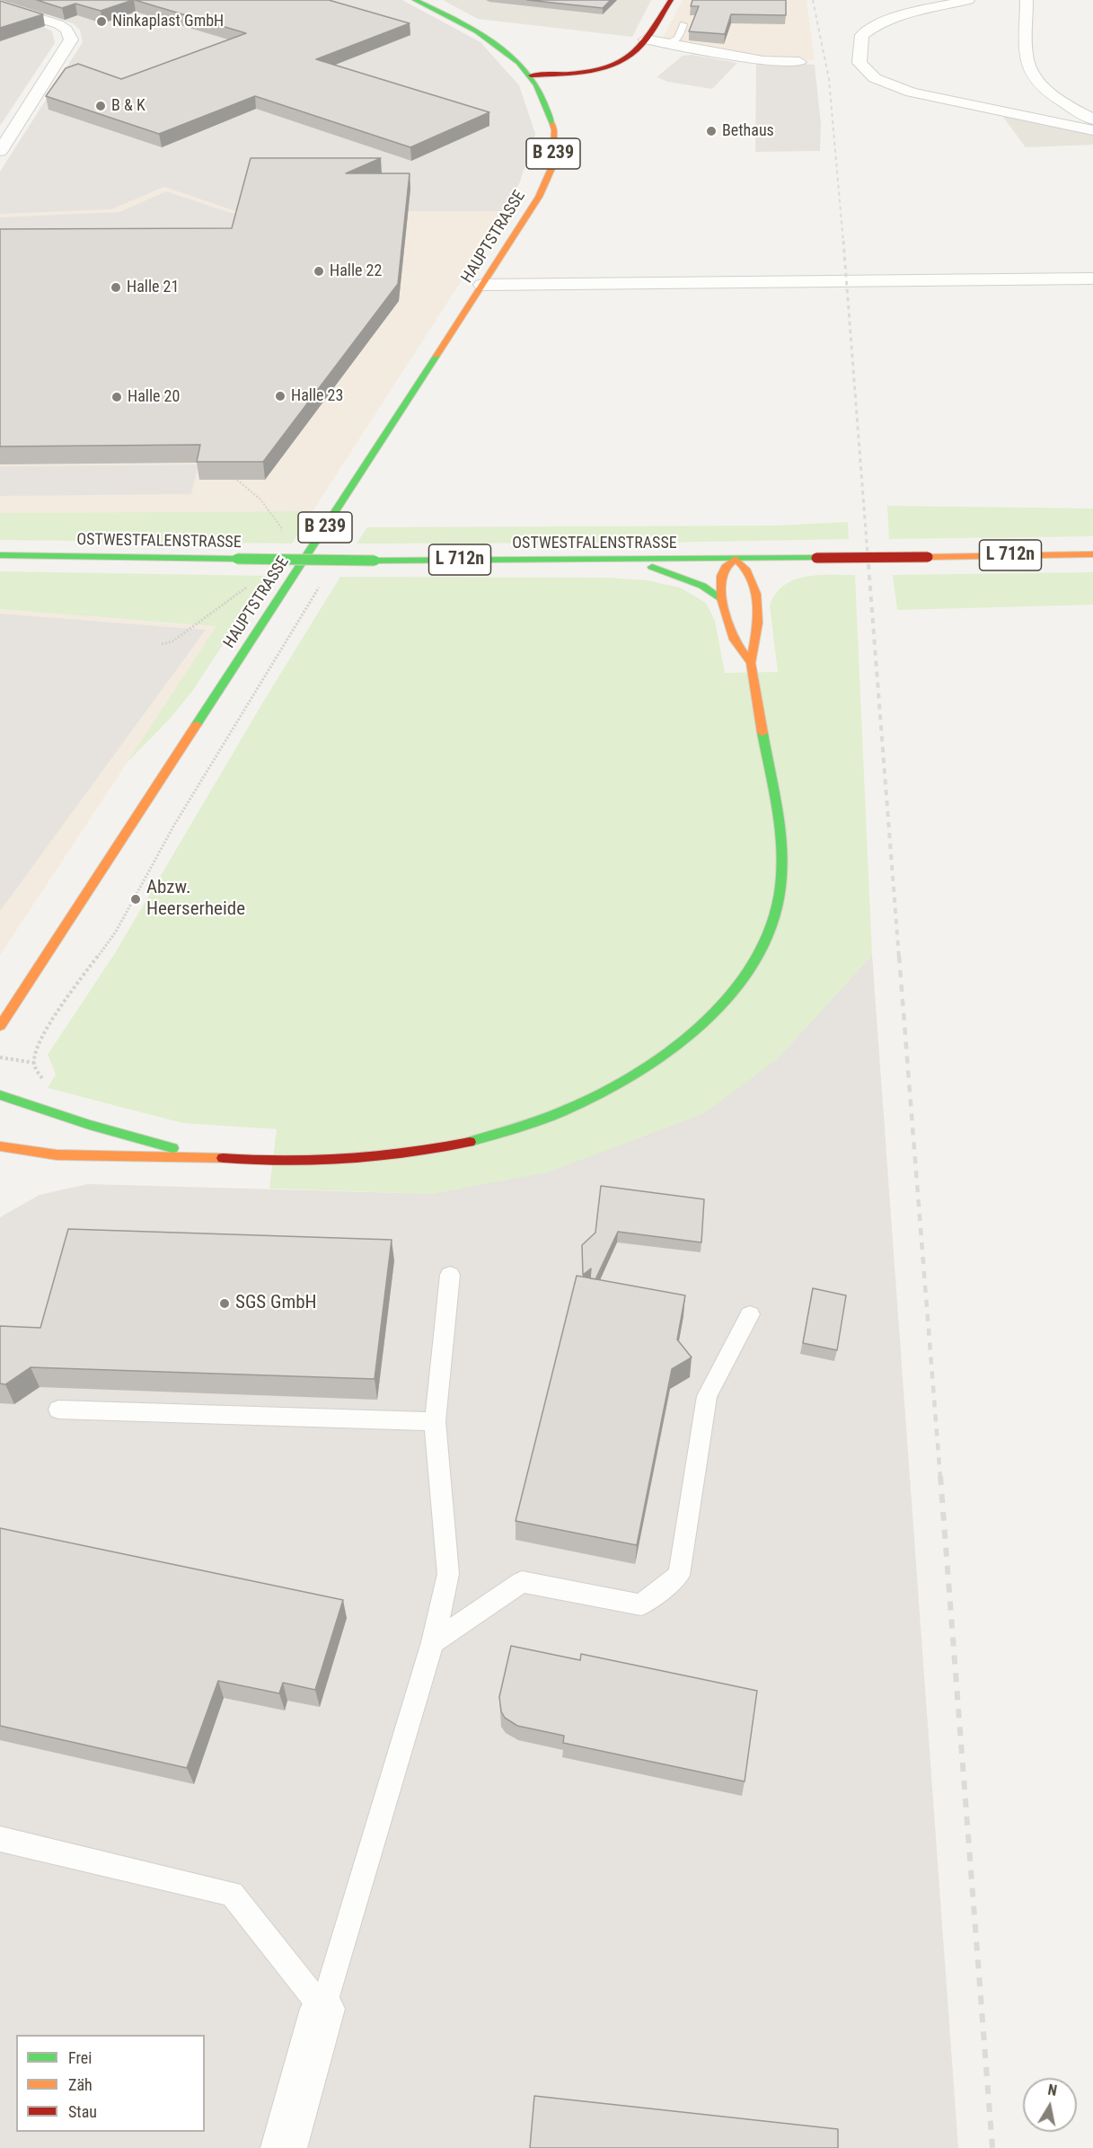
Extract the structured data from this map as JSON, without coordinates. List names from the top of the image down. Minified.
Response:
{"streets":{"main road":["B 239","HAUPTSTRASSE","OSTWESTFALENSTRASSE","L 712n"]},"crossings":[["B 239","HAUPTSTRASSE"]],"places":["Ninkaplast GmbH","B & K","Bethaus","Halle 22","Halle 21","Halle 23","Halle 20","Abzw. Heerserheide","SGS GmbH"],"legend":["Frei","Zäh","Stau"],"north":"top"}
